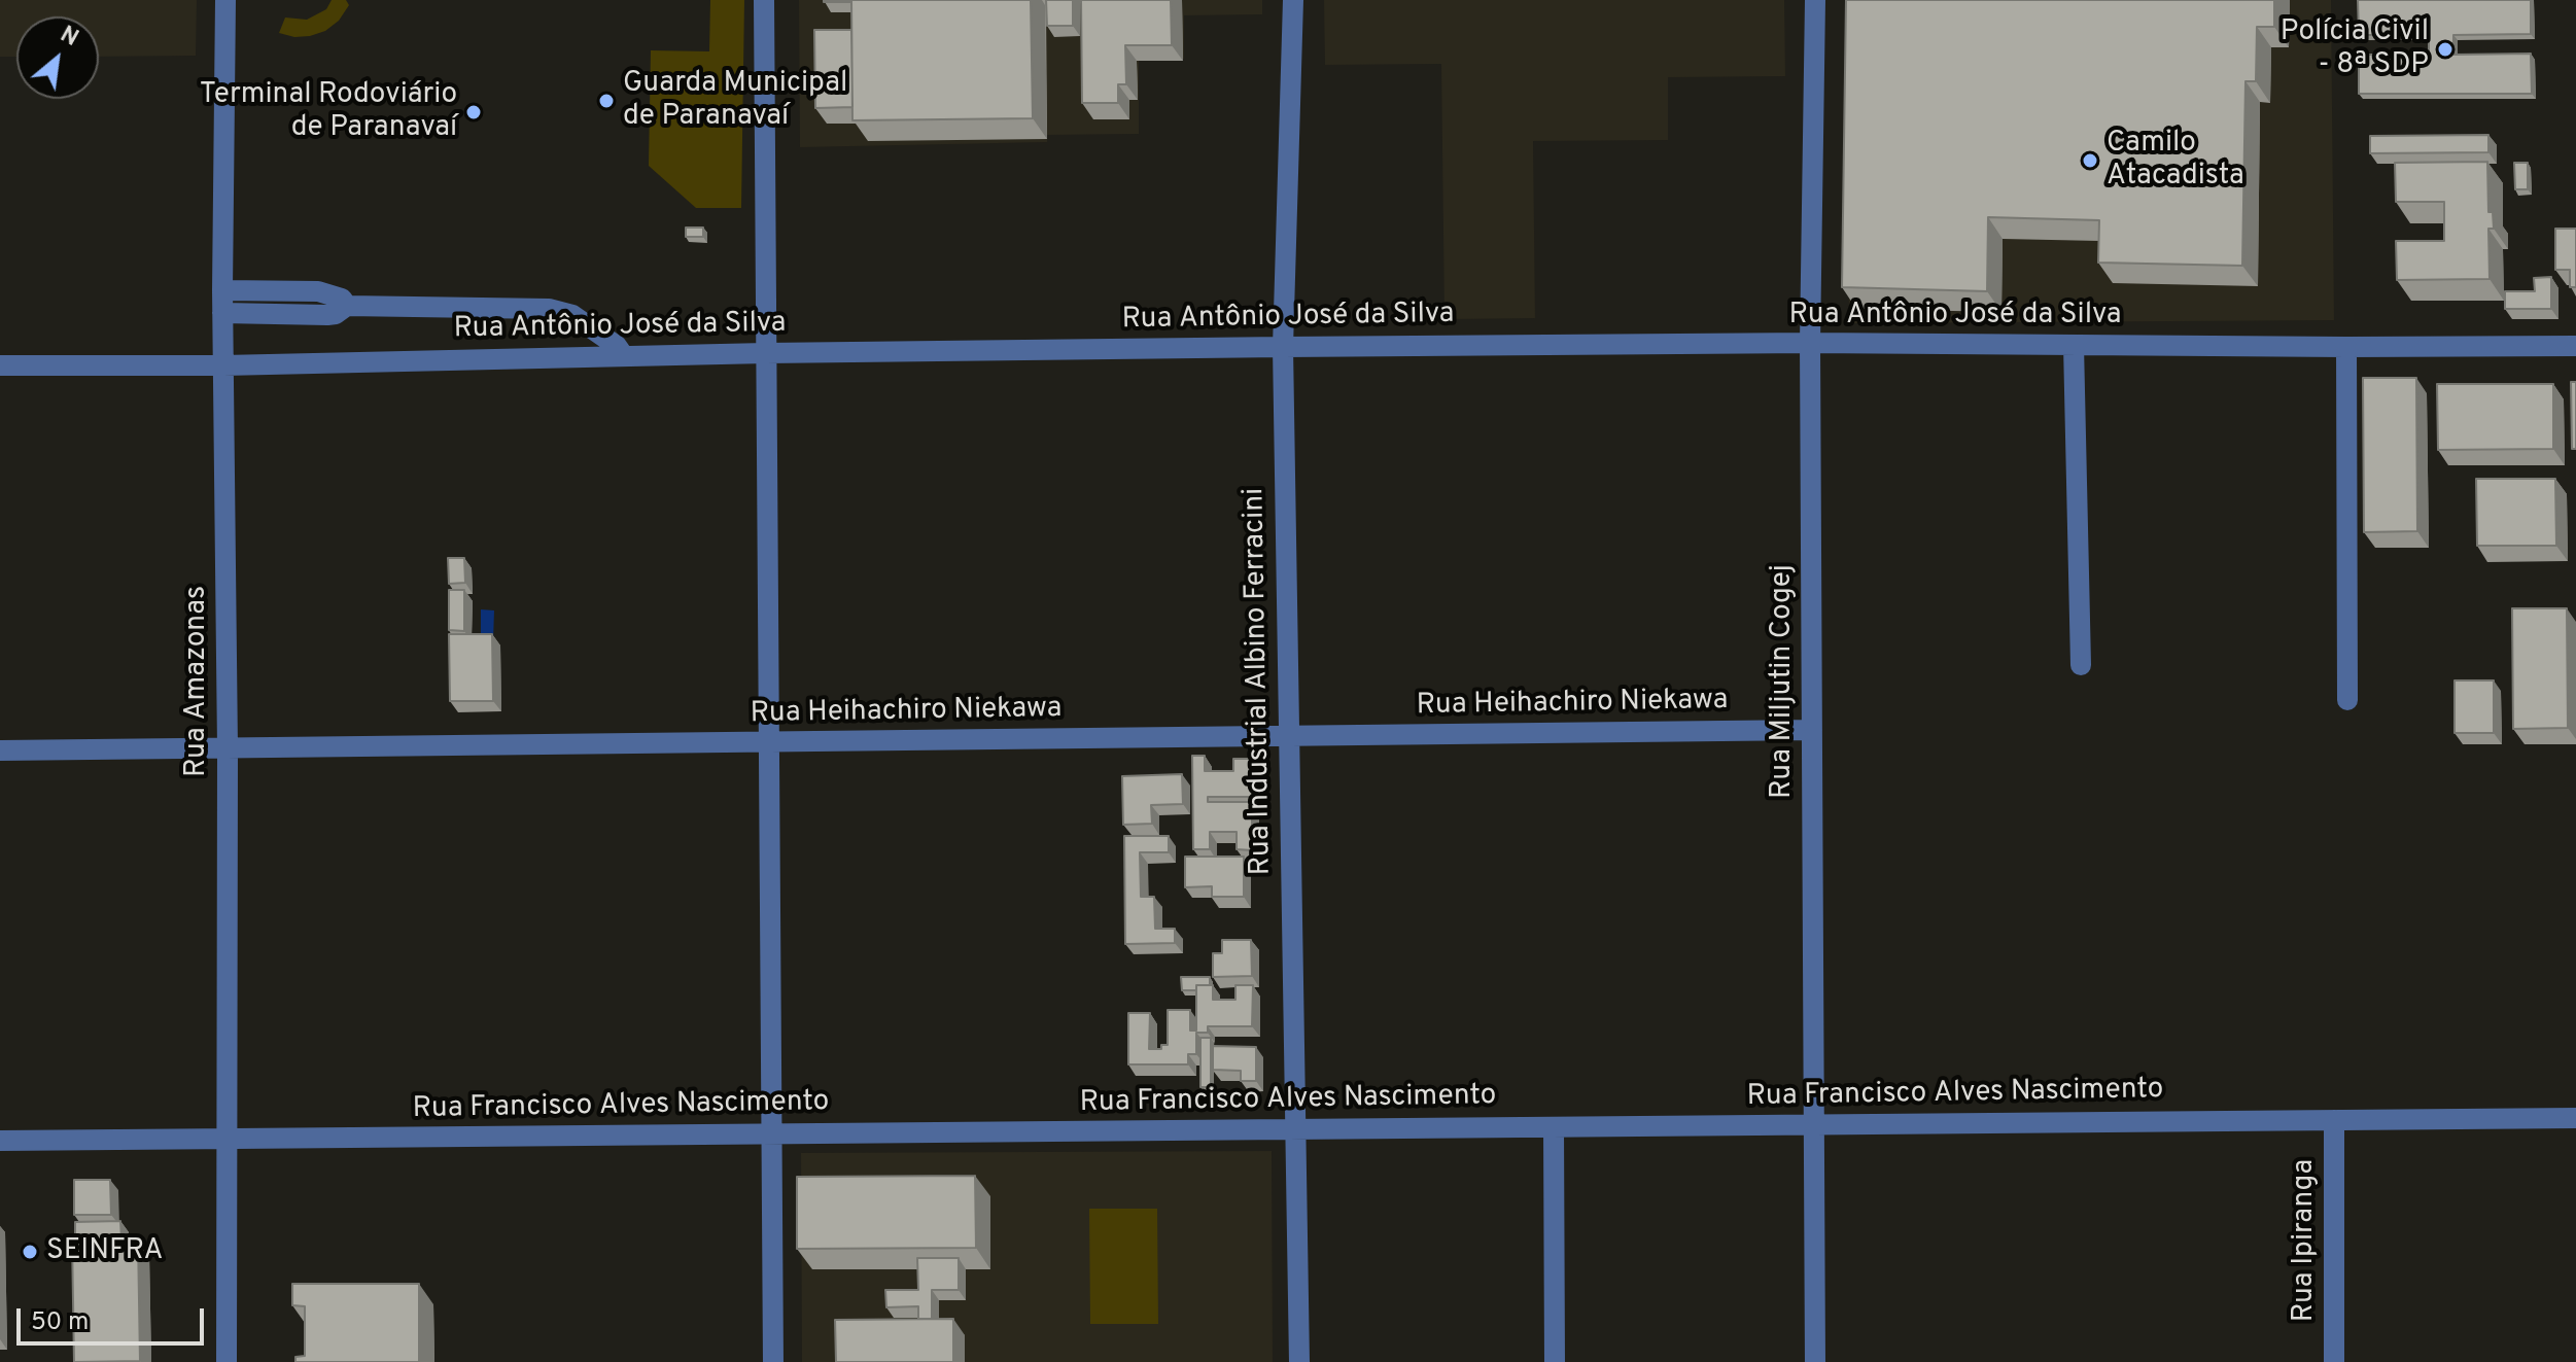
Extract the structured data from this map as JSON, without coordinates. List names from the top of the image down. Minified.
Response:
{"streets":{"street":["Rua Antônio José da Silva","Rua Amazonas","Rua Industrial Albino Ferracini","Rua Miljutin Cogej","Rua Heihachiro Niekawa","Rua Francisco Alves Nascimento","Rua Ipiranga"]},"crossings":[["Rua Antônio José da Silva","Rua Amazonas"],["Rua Antônio José da Silva","Rua Industrial Albino Ferracini"],["Rua Antônio José da Silva","Rua Miljutin Cogej"],["Rua Amazonas","Rua Heihachiro Niekawa"],["Rua Amazonas","Rua Francisco Alves Nascimento"],["Rua Industrial Albino Ferracini","Rua Heihachiro Niekawa"],["Rua Industrial Albino Ferracini","Rua Francisco Alves Nascimento"],["Rua Miljutin Cogej","Rua Heihachiro Niekawa"],["Rua Miljutin Cogej","Rua Francisco Alves Nascimento"],["Rua Francisco Alves Nascimento","Rua Ipiranga"]],"places":["Polícia Civil - 8ª SDP","Guarda Municipal de Paranavaí","Terminal Rodoviário de Paranavaí","Camilo Atacadista","SEINFRA"],"scale_bar":"50 m","north":"top right"}
